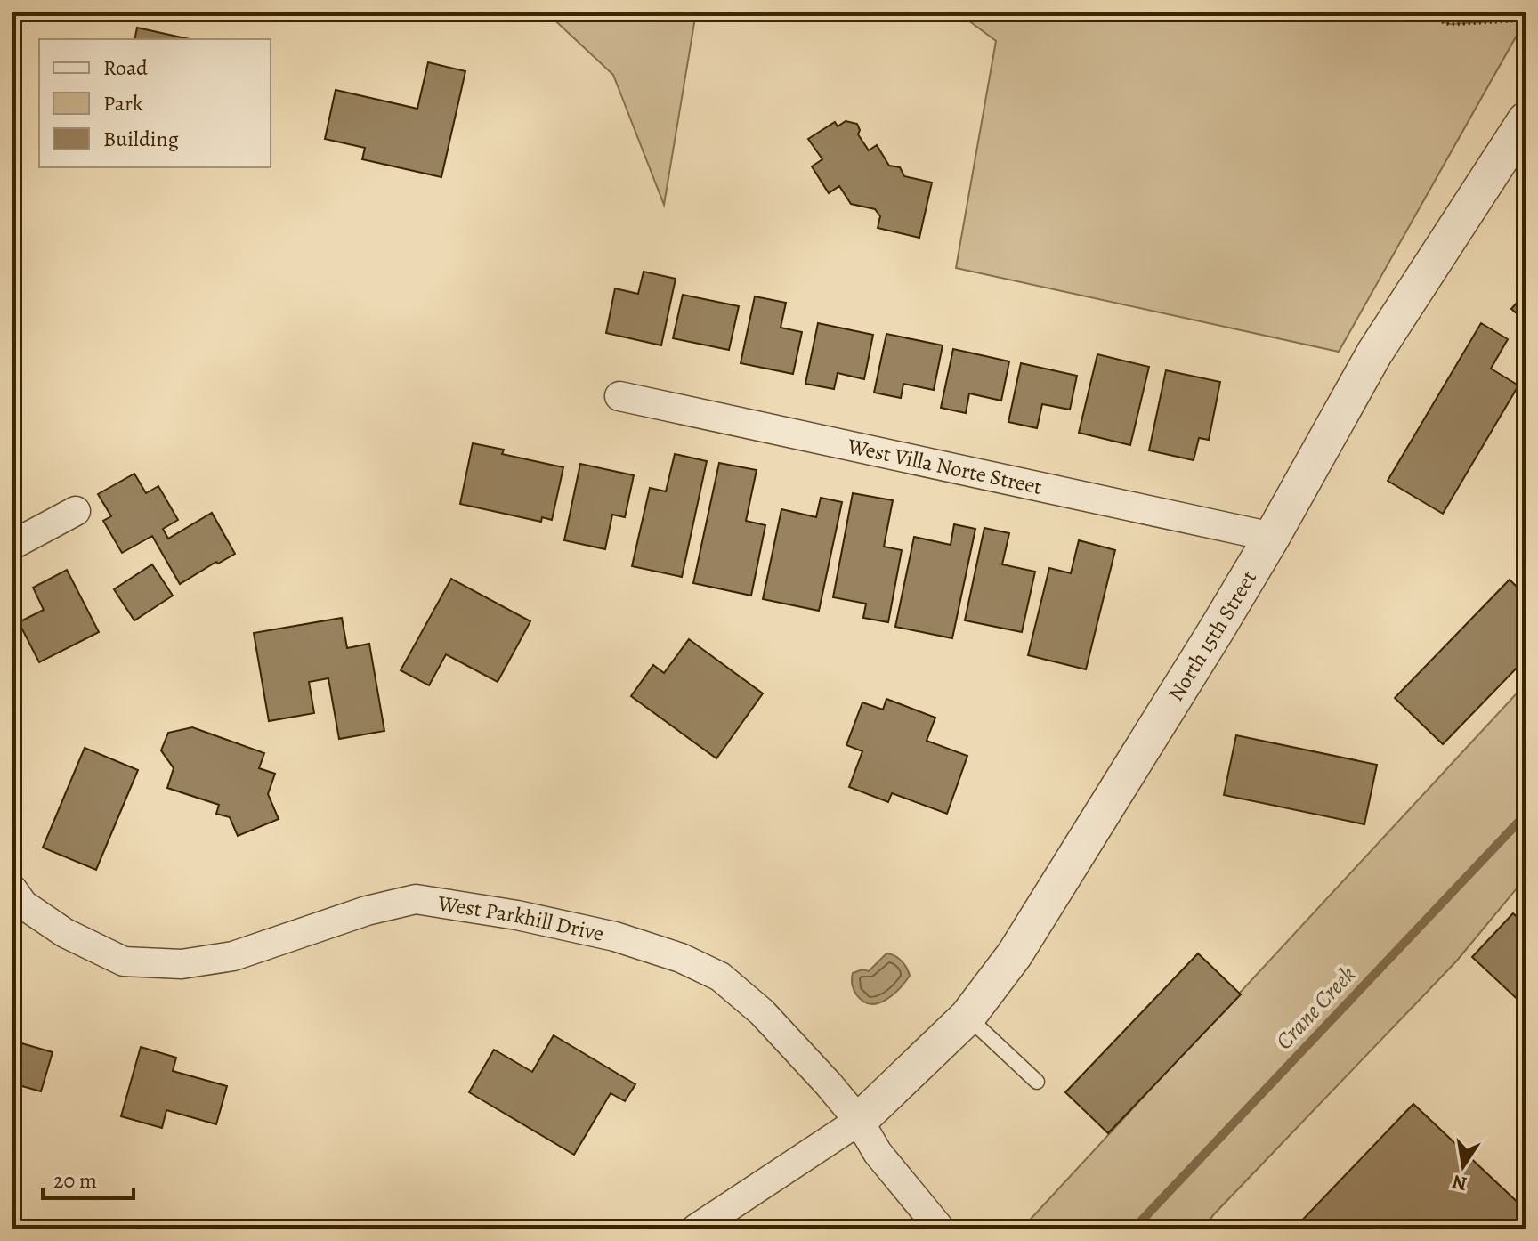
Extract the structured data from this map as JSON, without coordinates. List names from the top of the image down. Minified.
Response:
{"streets":{"street":["West Villa Norte Street","North 15th Street","West Parkhill Drive"]},"crossings":[["West Villa Norte Street","North 15th Street"],["North 15th Street","West Parkhill Drive"]],"water":["Crane Creek"],"legend":["Road","Park","Building"],"scale_bar":"20 m","north":"bottom"}
